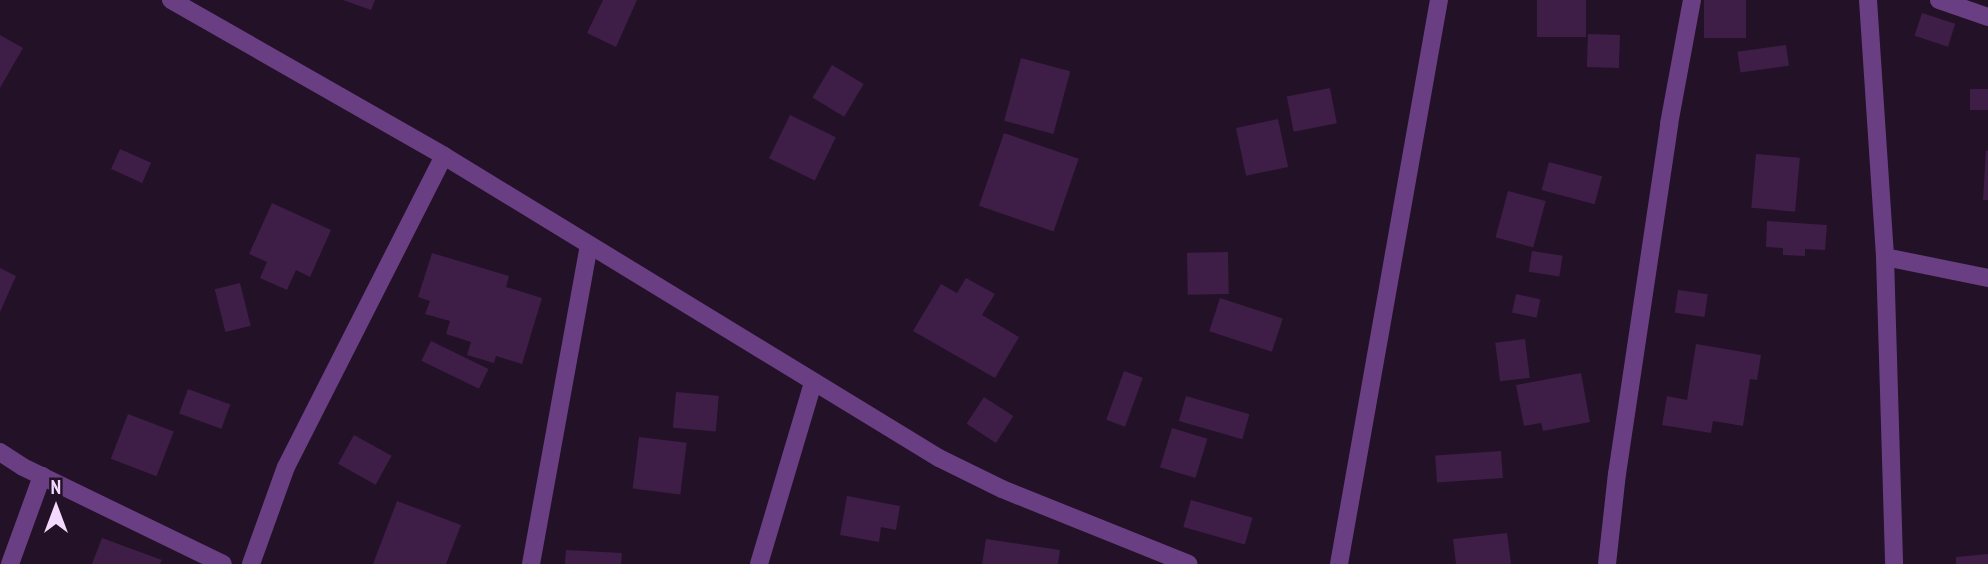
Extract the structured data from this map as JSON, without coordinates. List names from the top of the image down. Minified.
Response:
{"north":"top"}
